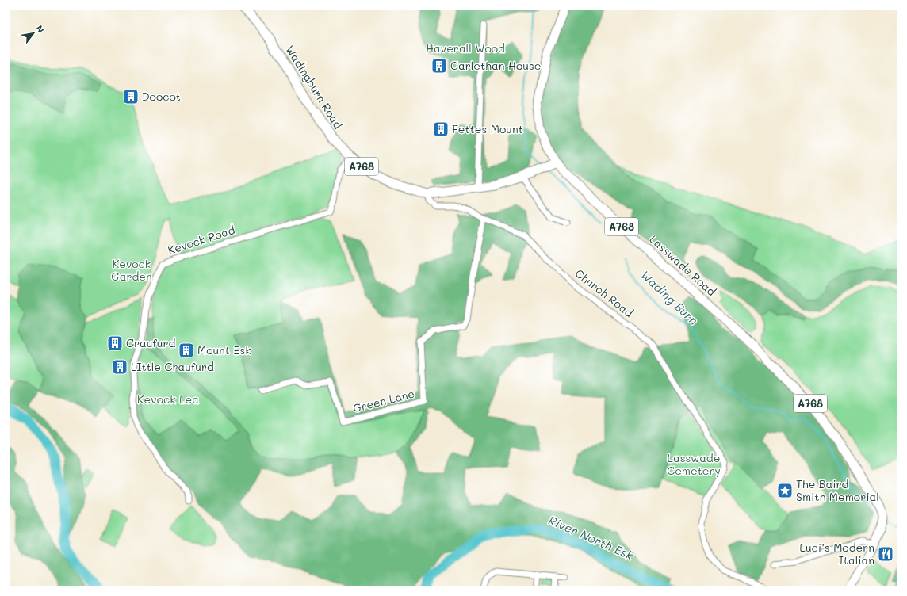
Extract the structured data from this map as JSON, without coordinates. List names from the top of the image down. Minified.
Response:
{"streets":{"main road":["Wadingburn Road","A768","Lasswade Road"],"street":["Kevock Road","Church Road","Green Lane"]},"crossings":[["Wadingburn Road","Kevock Road"],["Wadingburn Road","Lasswade Road"],["Wadingburn Road","Church Road"],["A768","Lasswade Road"],["Church Road","Green Lane"]],"water":["Wading Burn","River North Esk"],"parks":["Haverall Wood","Kevock Garden","Kevock Lea","Lasswade Cemetery"],"places":{"building":["Carlethan House","Doocot","Fettes Mount","Craufurd","Mount Esk","LIttle Craufurd"],"place":["The Baird Smith Memorial"],"restaurant":["Luci’s Modern Italian"]},"north":"top right"}
